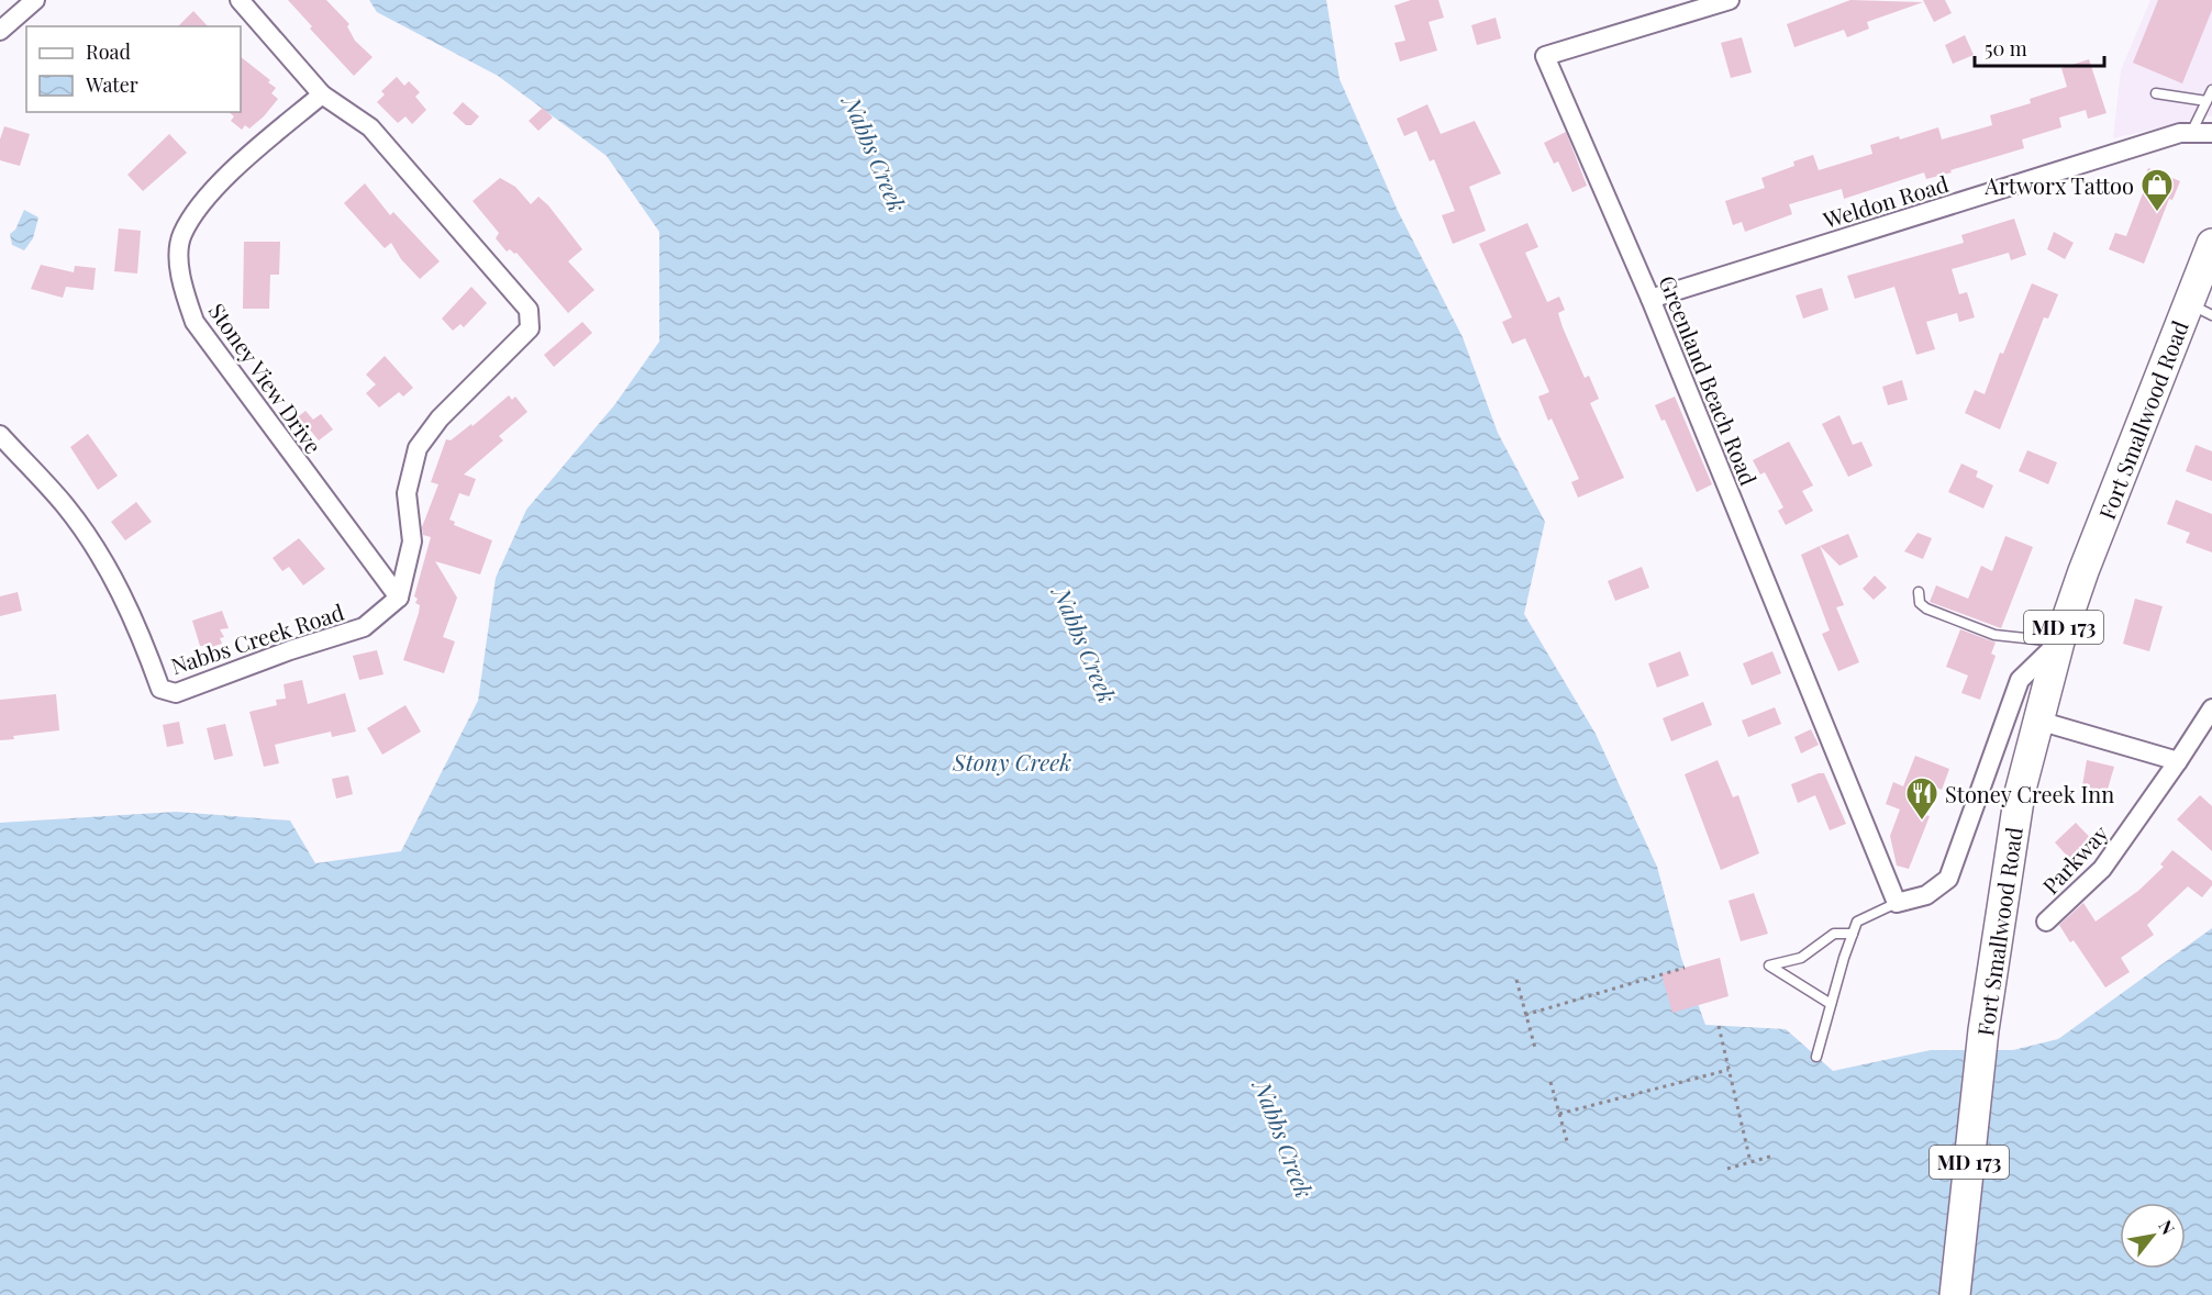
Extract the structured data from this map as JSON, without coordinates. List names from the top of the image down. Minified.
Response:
{"streets":{"main road":["Fort Smallwood Road","MD 173"],"street":["Weldon Road","Stoney View Drive","Greenland Beach Road","Nabbs Creek Road","Parkway"]},"crossings":[["Weldon Road","Greenland Beach Road"],["Stoney View Drive","Nabbs Creek Road"]],"water":["Nabbs Creek","Stony Creek"],"places":{"shop":["Artworx Tattoo"],"restaurant":["Stoney Creek Inn"]},"legend":["Road","Water"],"scale_bar":"50 m","north":"top right"}
